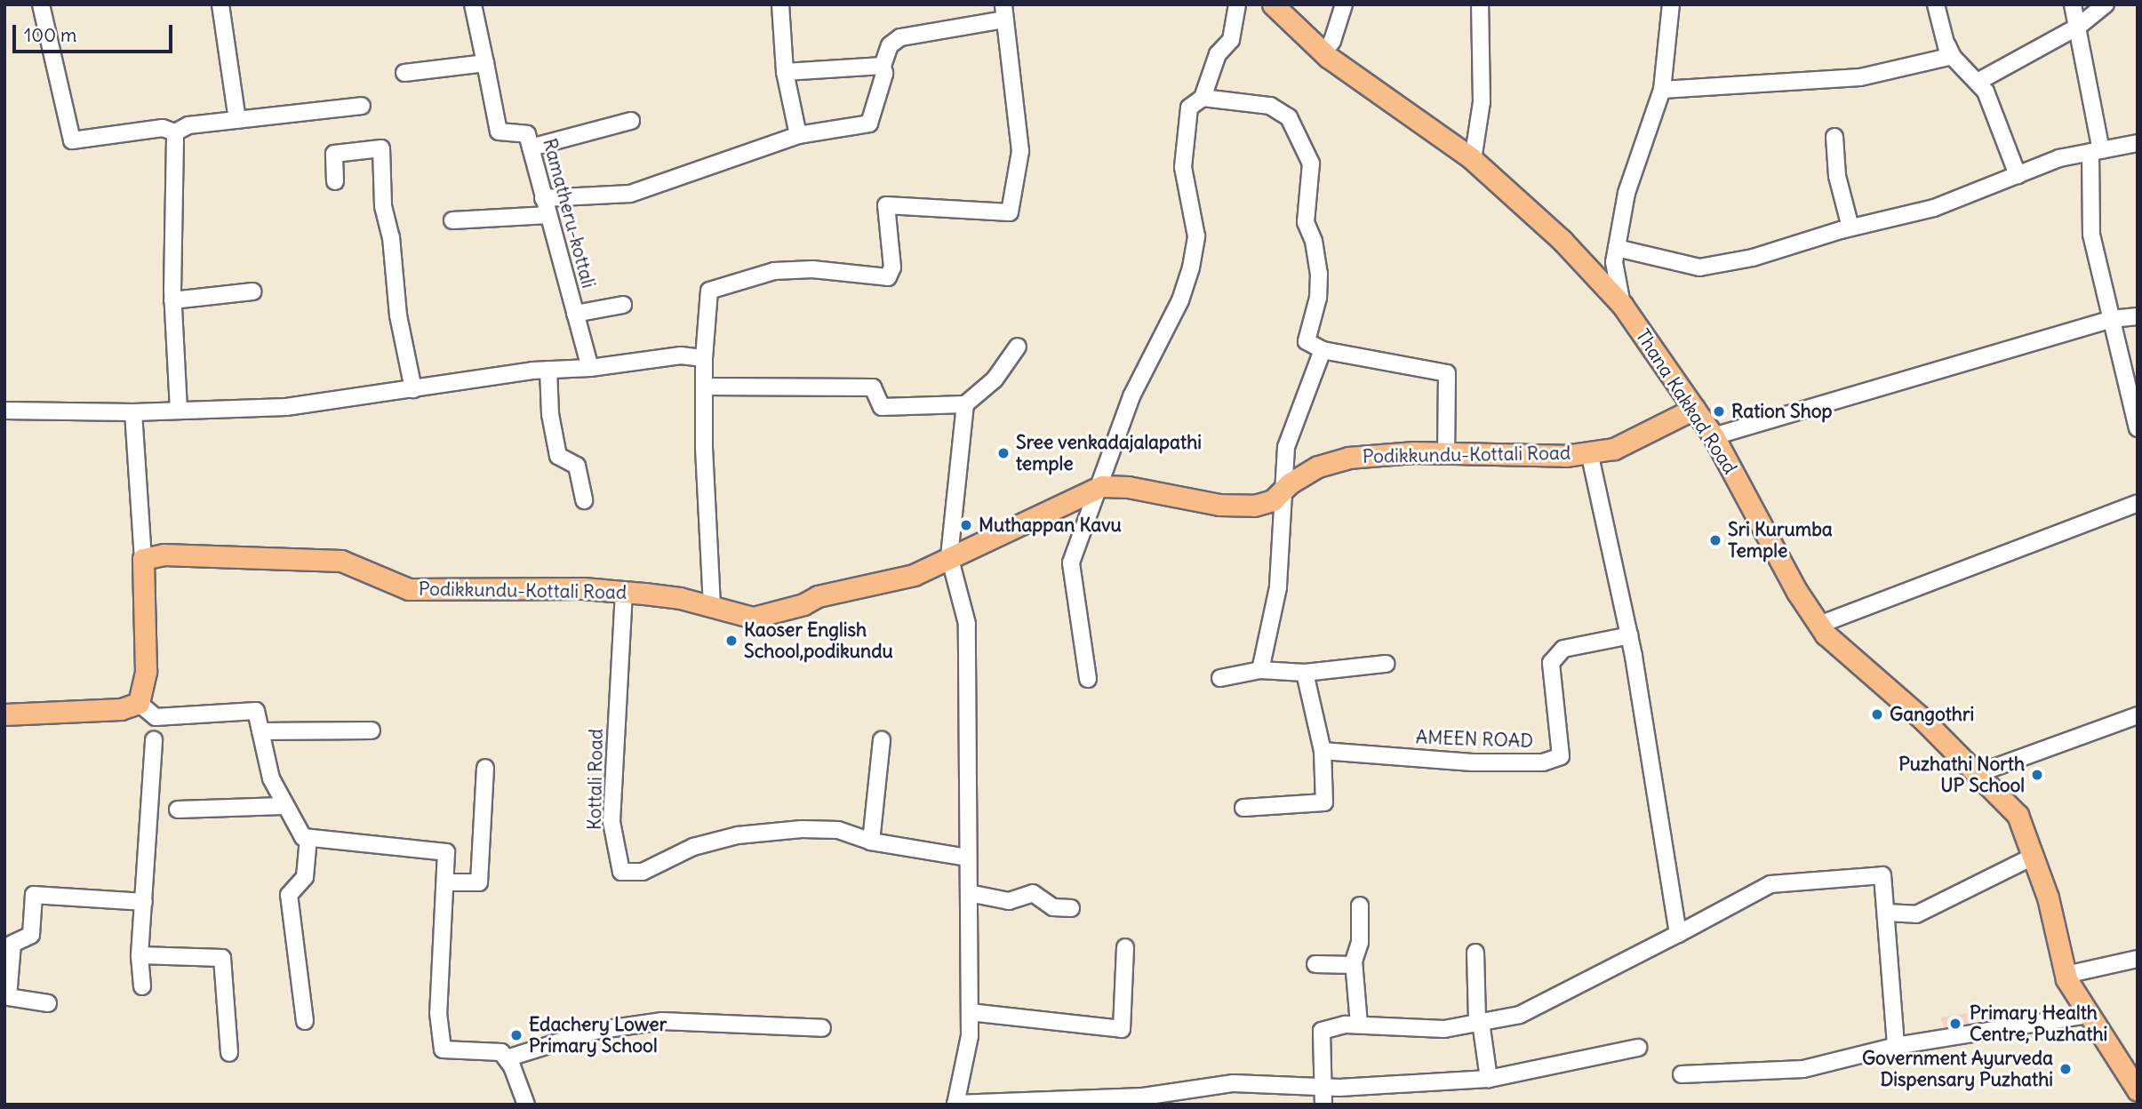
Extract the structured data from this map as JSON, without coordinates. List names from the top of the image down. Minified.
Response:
{"streets":{"main road":["Thana Kakkad Road","Podikkundu-Kottali Road"],"street":["Ramatheru-kottali","AMEEN ROAD","Kottali Road"]},"crossings":[["Thana Kakkad Road","Podikkundu-Kottali Road"],["Podikkundu-Kottali Road","Kottali Road"]],"places":["Ration Shop","Sree venkadajalapathi temple","Muthappan Kavu","Sri Kurumba Temple","Kaoser English School,podikundu","Gangothri","Puzhathi North UP School","Primary Health Centre, Puzhathi","Edachery Lower Primary School","Government Ayurveda Dispensary Puzhathi"],"scale_bar":"100 m"}
